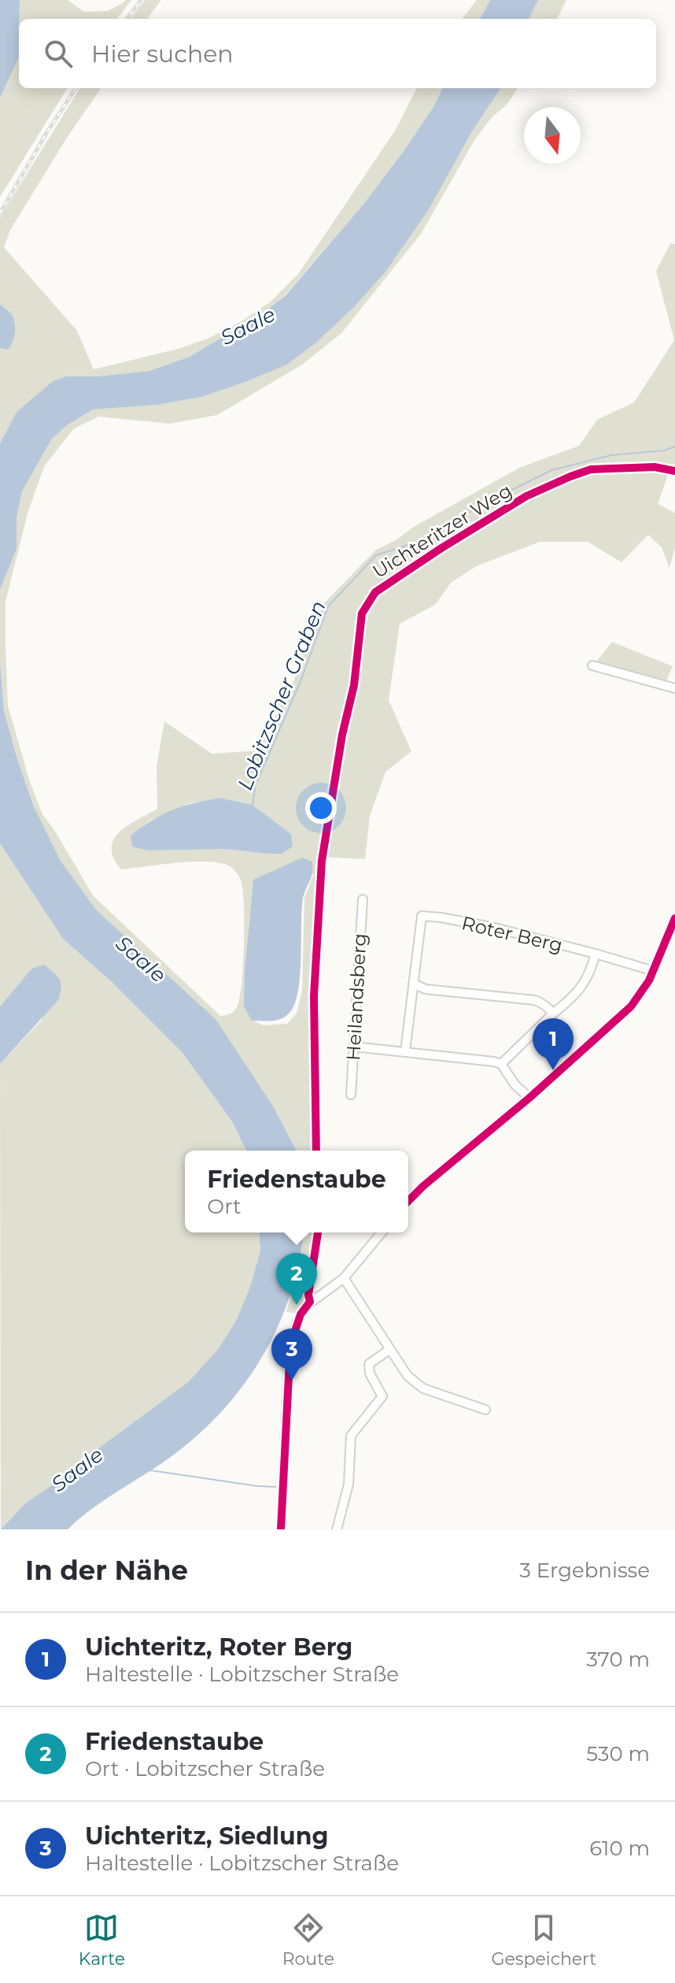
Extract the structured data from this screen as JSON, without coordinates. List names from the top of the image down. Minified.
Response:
{"streets":{"street":["Uichteritzer Weg","Roter Berg","Heilandsberg"]},"water":["Saale","Lobitzscher Graben"],"north":"bottom","page":{"search":"Hier suchen","pins":["1","2","3"],"popup":["Friedenstaube","Ort"],"heading":["In der Nähe","3 Ergebnisse"],"list":[{"mark":"1","name":"Uichteritz, Roter Berg","note":"Haltestelle · Lobitzscher Straße","value":"370 m"},{"mark":"2","name":"Friedenstaube","note":"Ort · Lobitzscher Straße","value":"530 m"},{"mark":"3","name":"Uichteritz, Siedlung","note":"Haltestelle · Lobitzscher Straße","value":"610 m"}],"nav":["Karte","Route","Gespeichert"]}}
